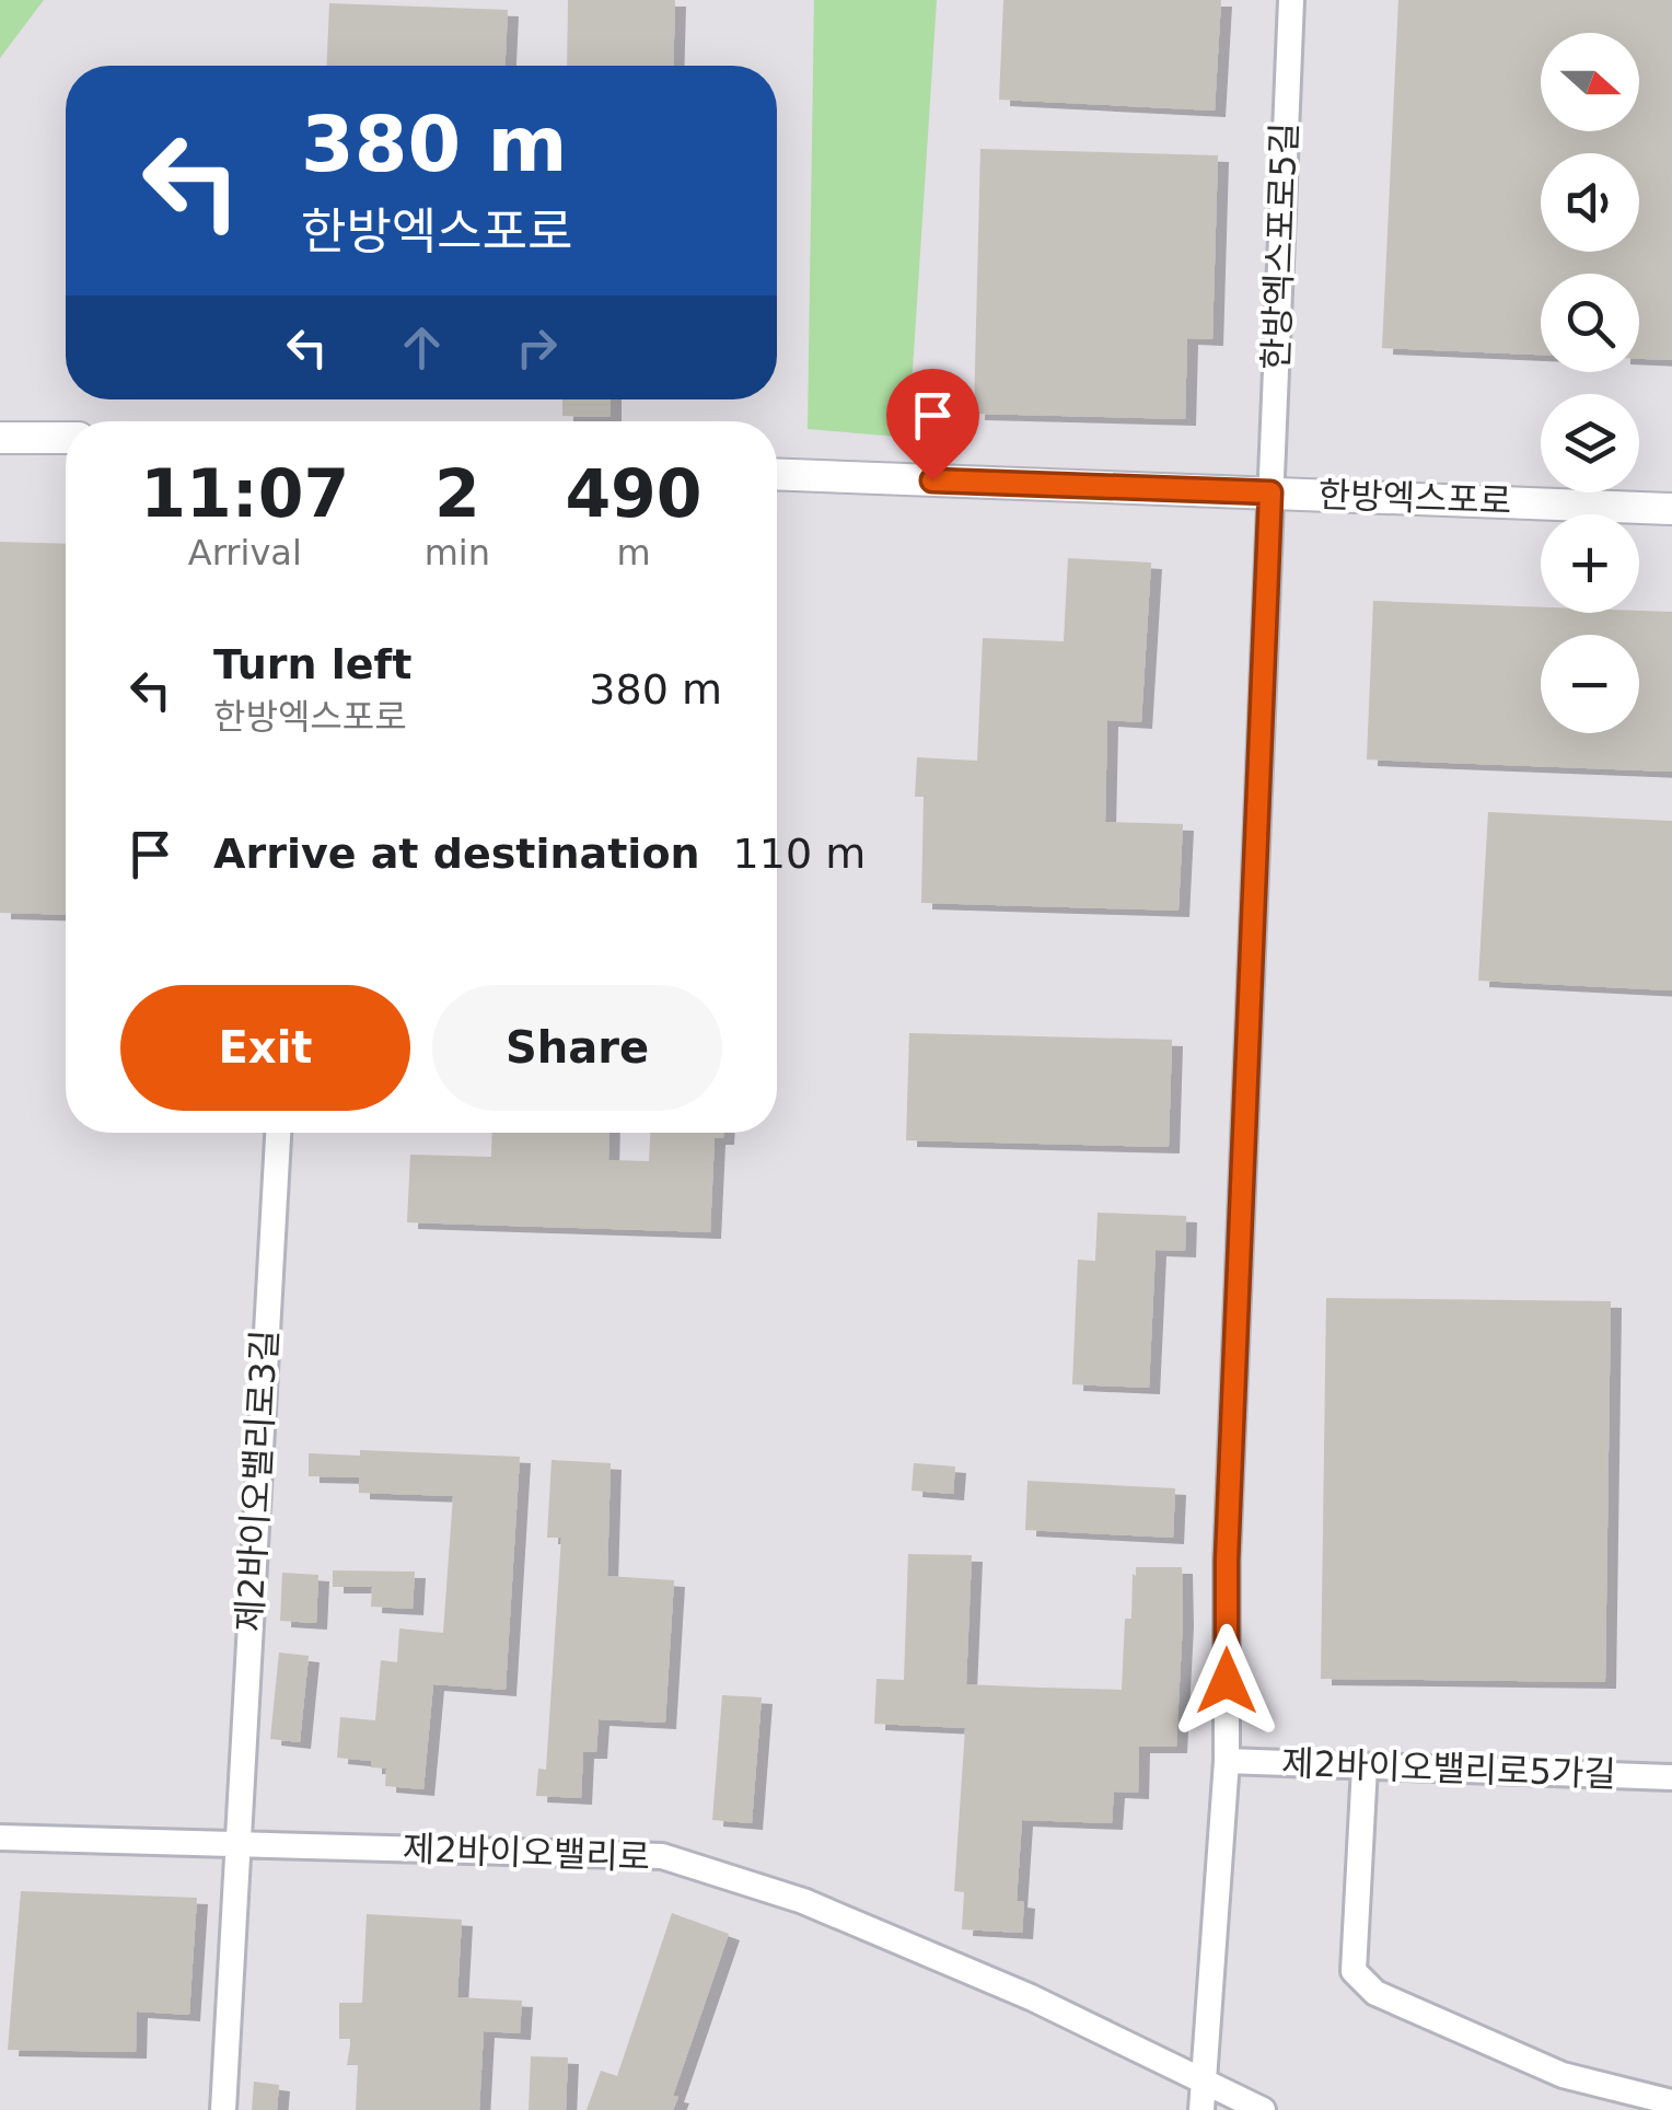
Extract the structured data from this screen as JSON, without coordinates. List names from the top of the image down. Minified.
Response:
{"streets":{"street":["한방엑스포로5길","한방엑스포로","제2바이오밸리로3길","제2바이오밸리로5가길","제2바이오밸리로"]},"crossings":[["한방엑스포로5길","한방엑스포로"],["한방엑스포로5길","제2바이오밸리로5가길"],["한방엑스포로5길","제2바이오밸리로"],["제2바이오밸리로3길","제2바이오밸리로"]],"north":"right","page":{"map_buttons":["+","−"],"turn":["380 m","한방엑스포로"],"eta":["11:07","Arrival","2","min","490","m"],"list":[{"name":"Turn left","note":"한방엑스포로","value":"380 m"},{"name":"Arrive at destination","value":"110 m"}],"buttons":["Exit","Share"]}}
